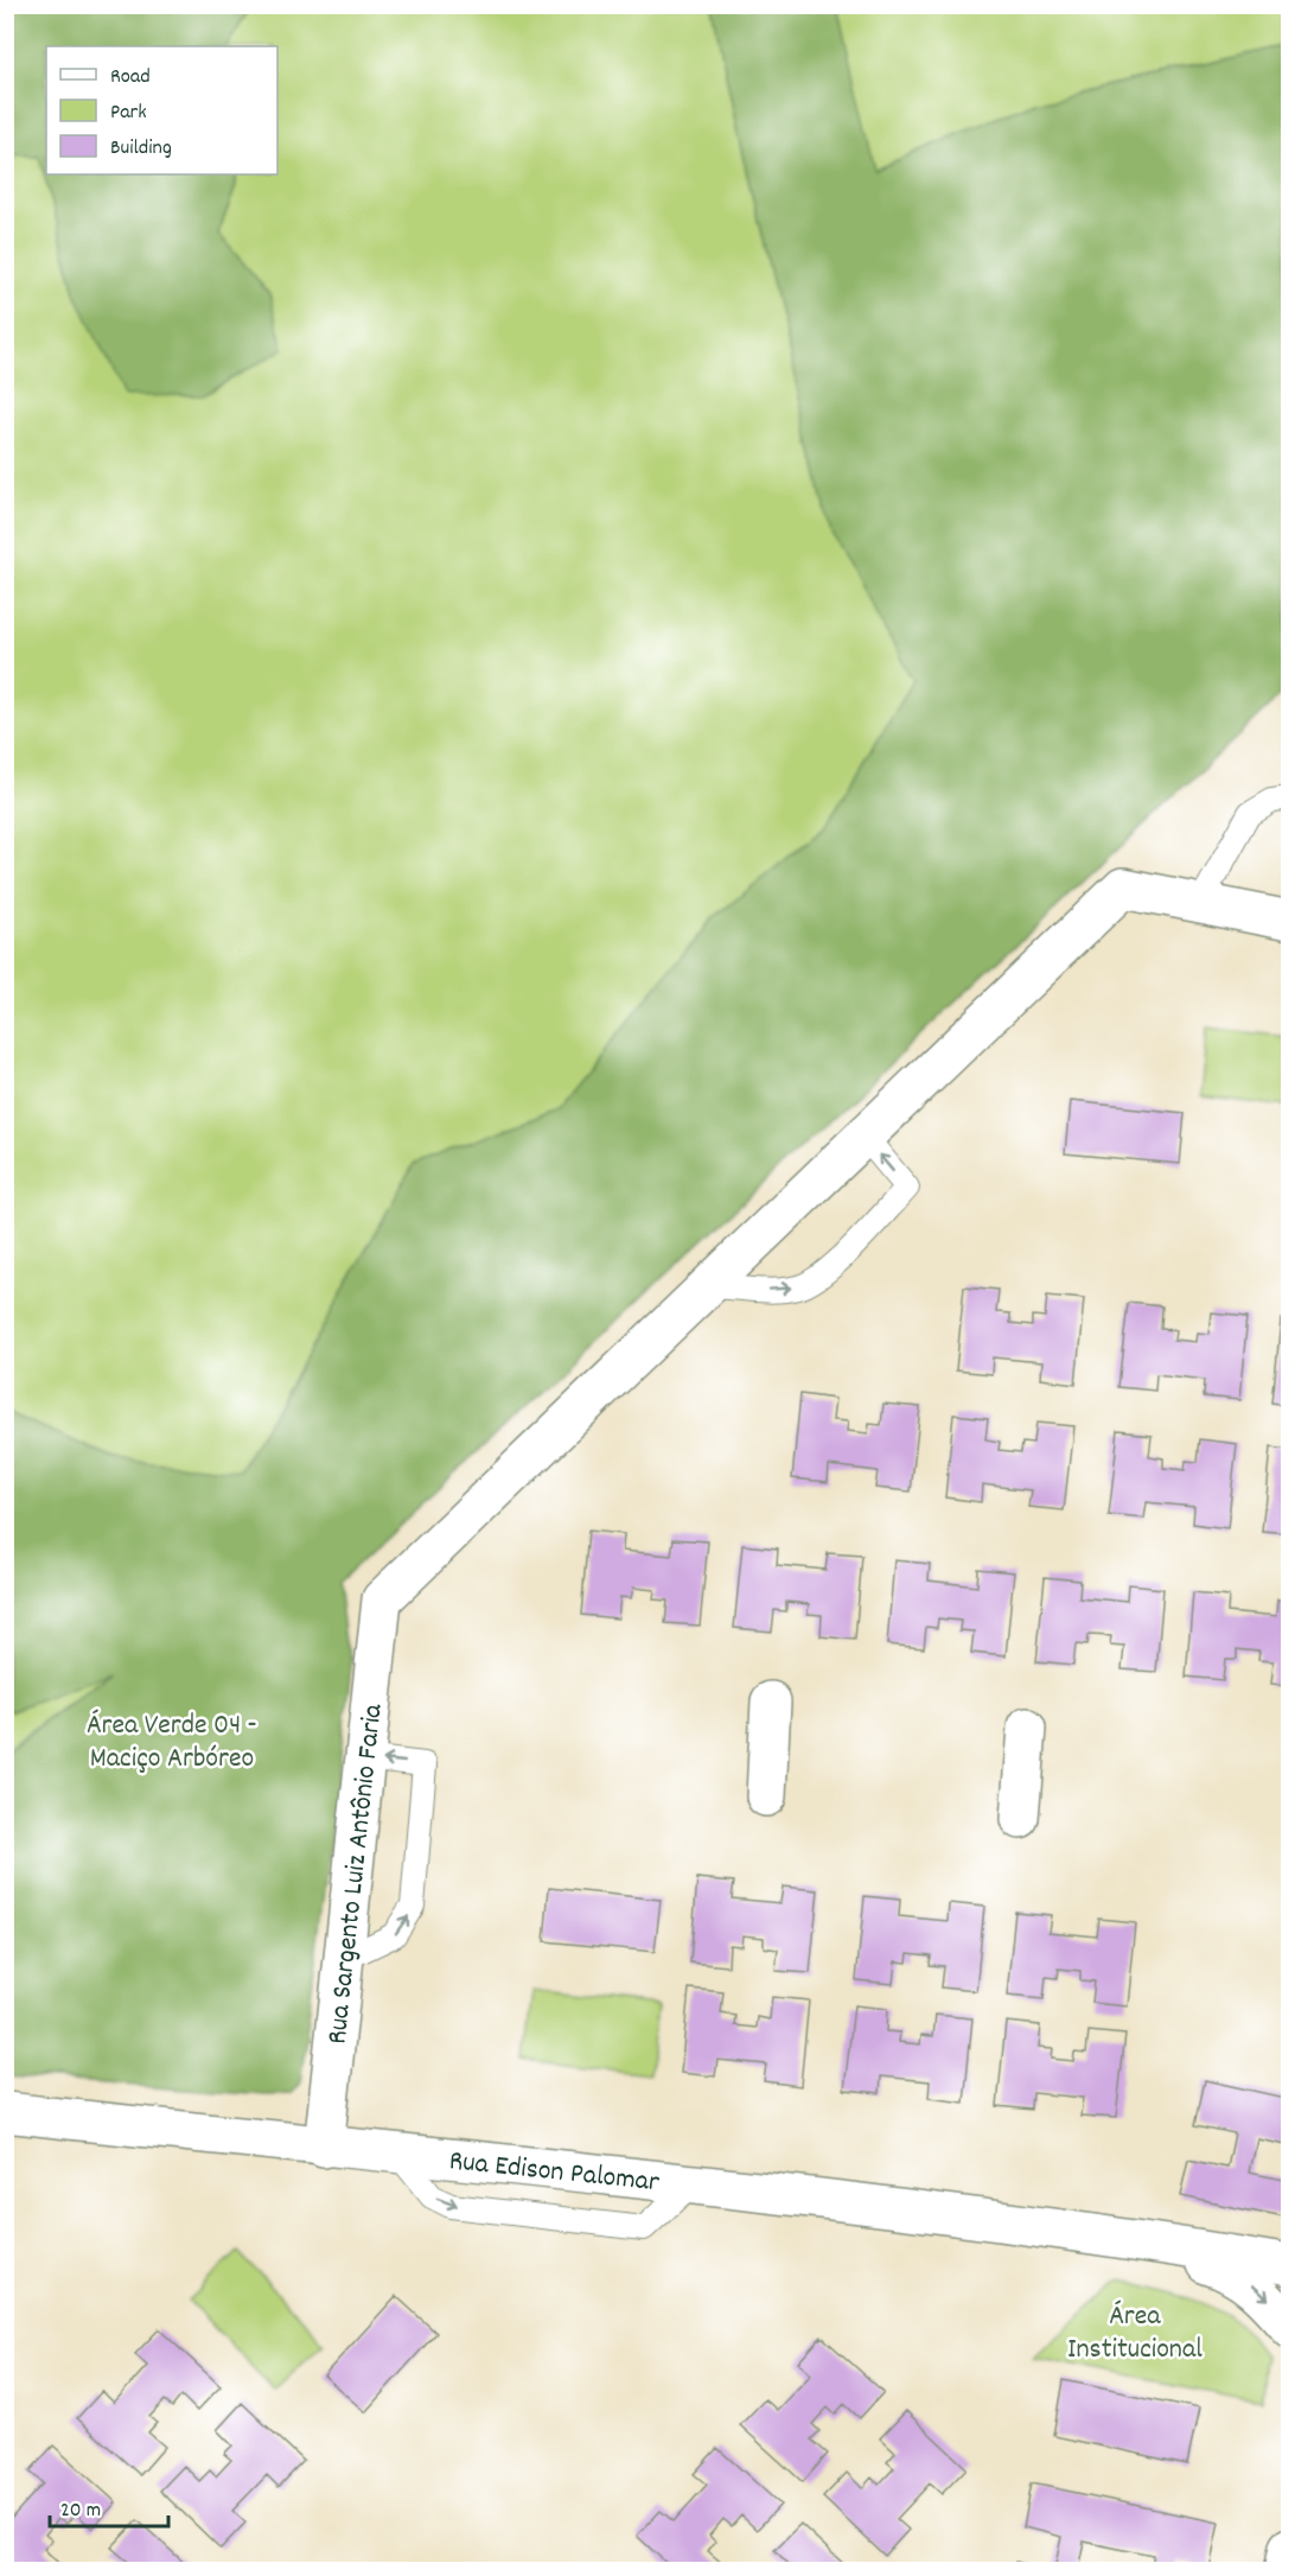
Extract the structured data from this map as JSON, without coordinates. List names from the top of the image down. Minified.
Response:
{"streets":{"street":["Rua Sargento Luiz Antônio Faria","Rua Edison Palomar"]},"crossings":[["Rua Sargento Luiz Antônio Faria","Rua Edison Palomar"]],"parks":["Área Verde 04 - Maciço Arbóreo","Área Institucional"],"legend":["Road","Park","Building"],"scale_bar":"20 m"}
